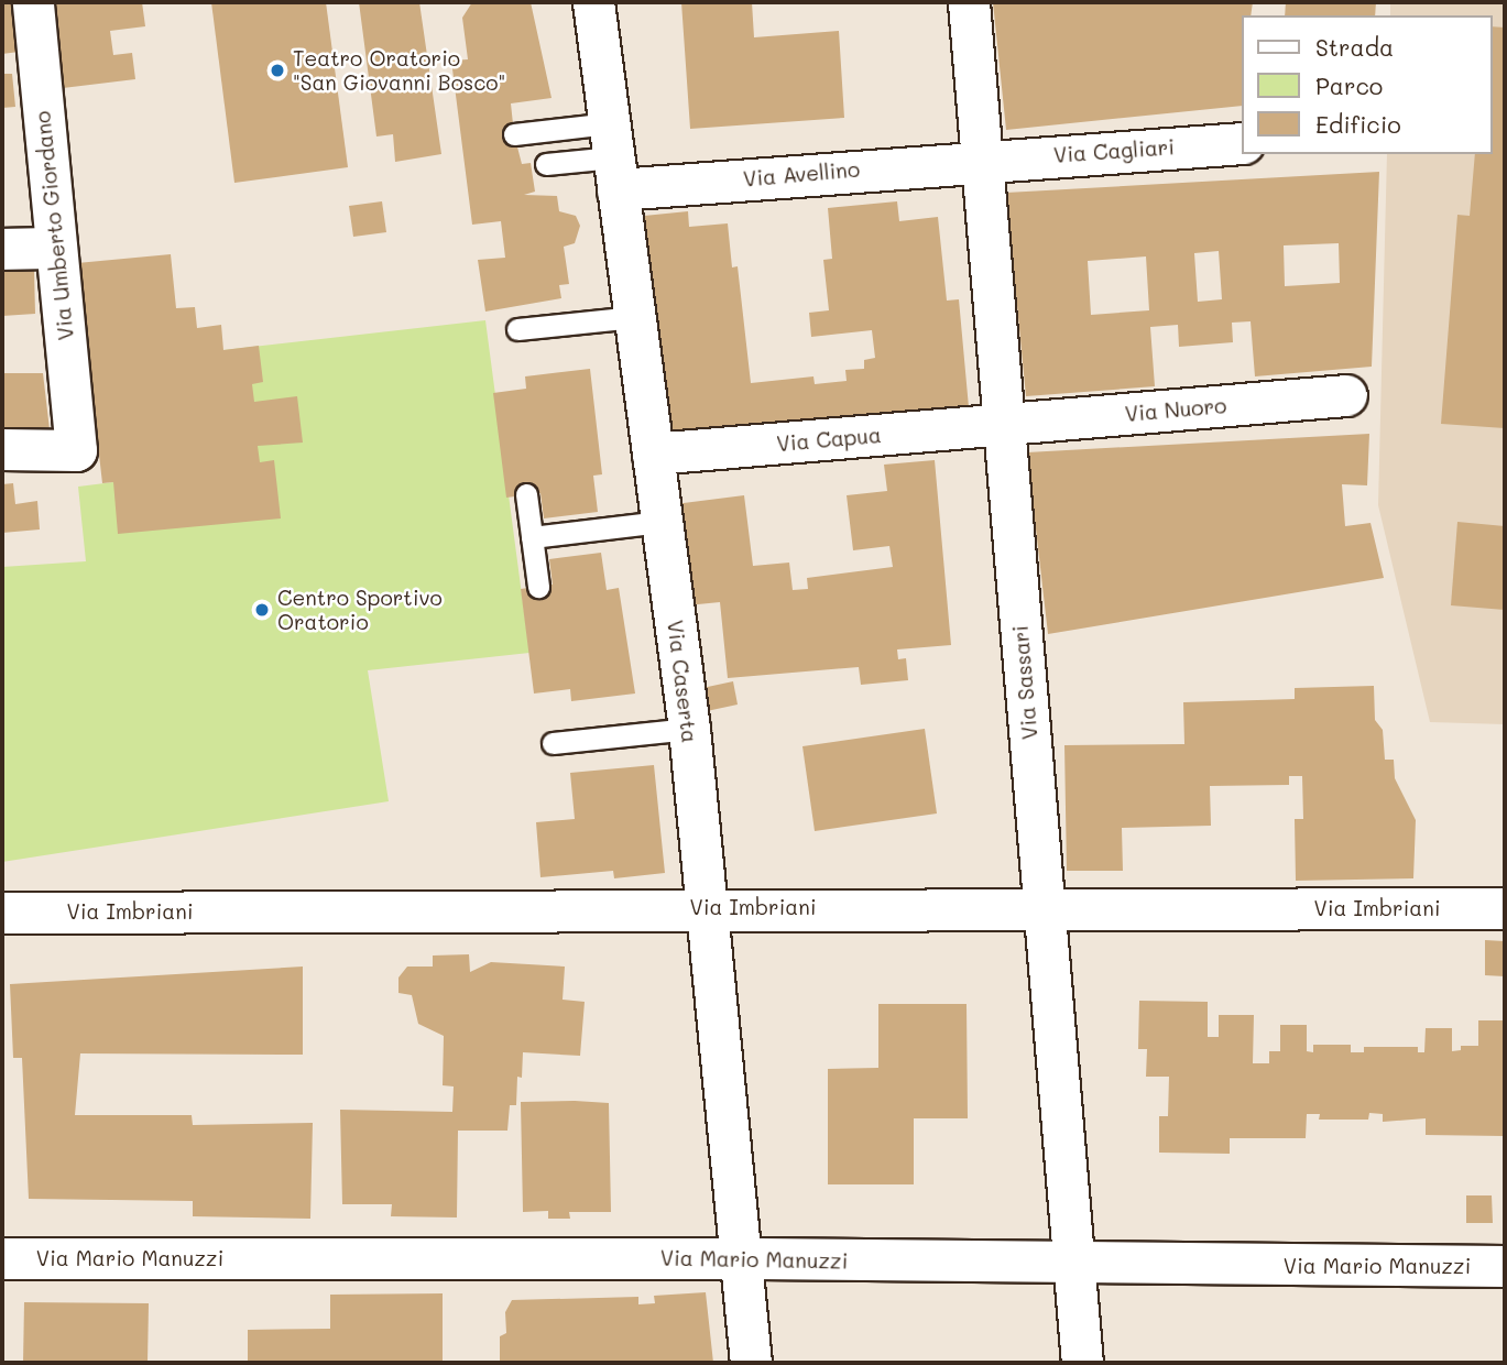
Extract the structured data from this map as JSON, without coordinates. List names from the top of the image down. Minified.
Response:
{"streets":{"street":["Via Cagliari","Via Avellino","Via Umberto Giordano","Via Nuoro","Via Capua","Via Caserta","Via Sassari","Via Imbriani","Via Mario Manuzzi"]},"crossings":[["Via Cagliari","Via Avellino"],["Via Cagliari","Via Sassari"],["Via Avellino","Via Caserta"],["Via Avellino","Via Sassari"],["Via Nuoro","Via Capua"],["Via Nuoro","Via Sassari"],["Via Capua","Via Caserta"],["Via Capua","Via Sassari"],["Via Caserta","Via Imbriani"],["Via Caserta","Via Mario Manuzzi"],["Via Sassari","Via Imbriani"],["Via Sassari","Via Mario Manuzzi"]],"places":["Teatro Oratorio \"San Giovanni Bosco\"","Centro Sportivo Oratorio"],"legend":["Strada","Parco","Edificio"]}
